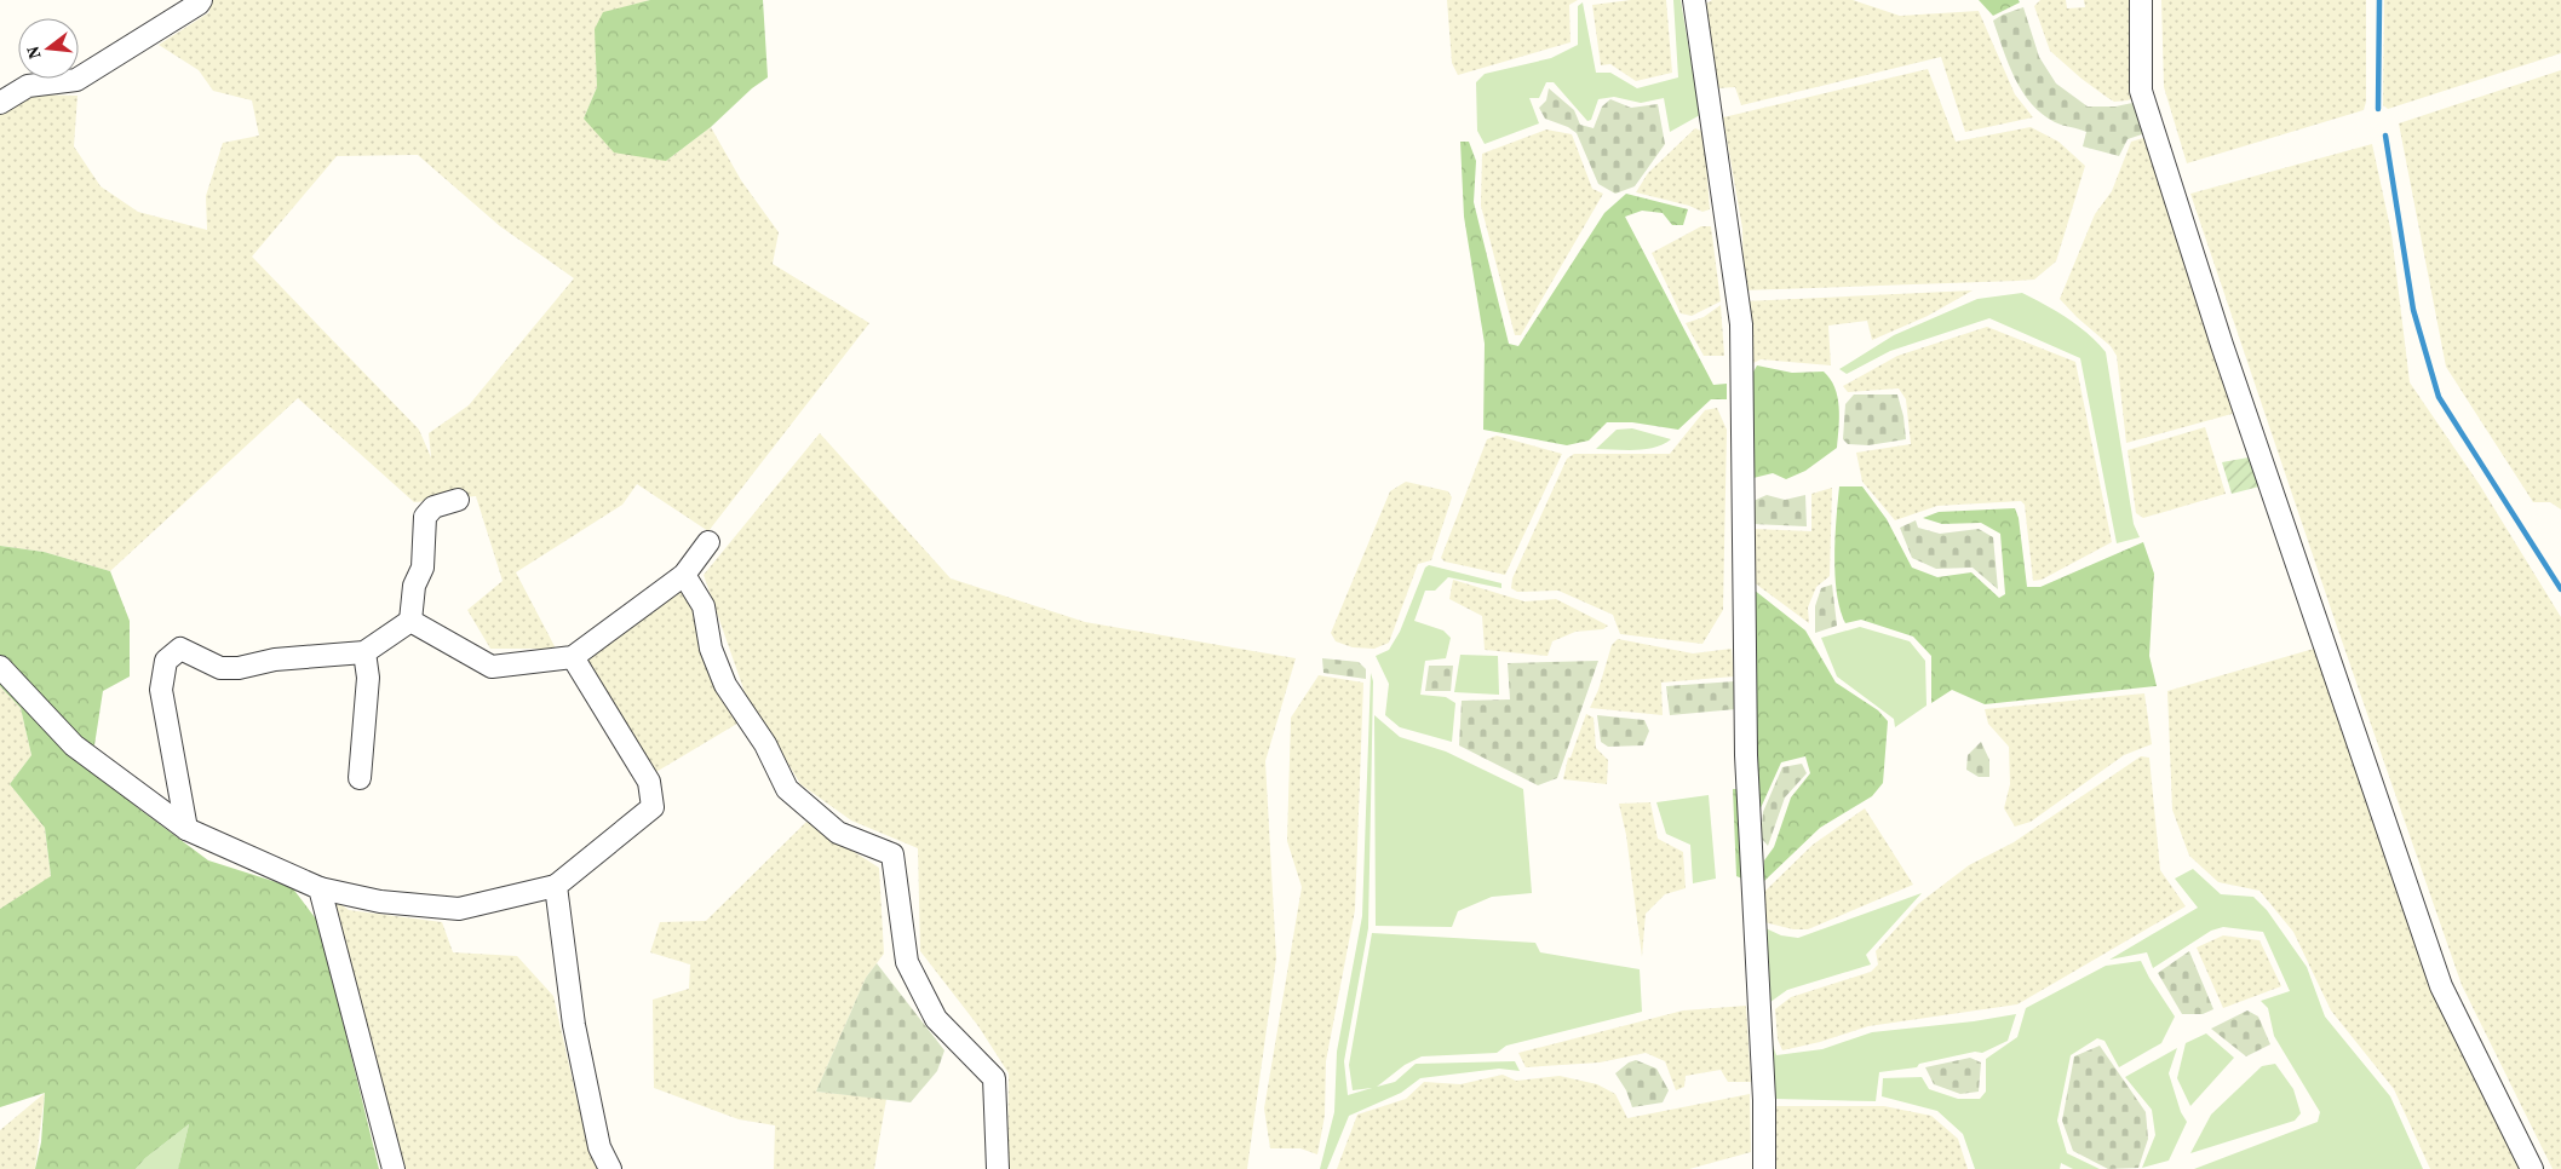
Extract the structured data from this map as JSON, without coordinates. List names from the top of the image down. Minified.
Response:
{"north":"left"}
